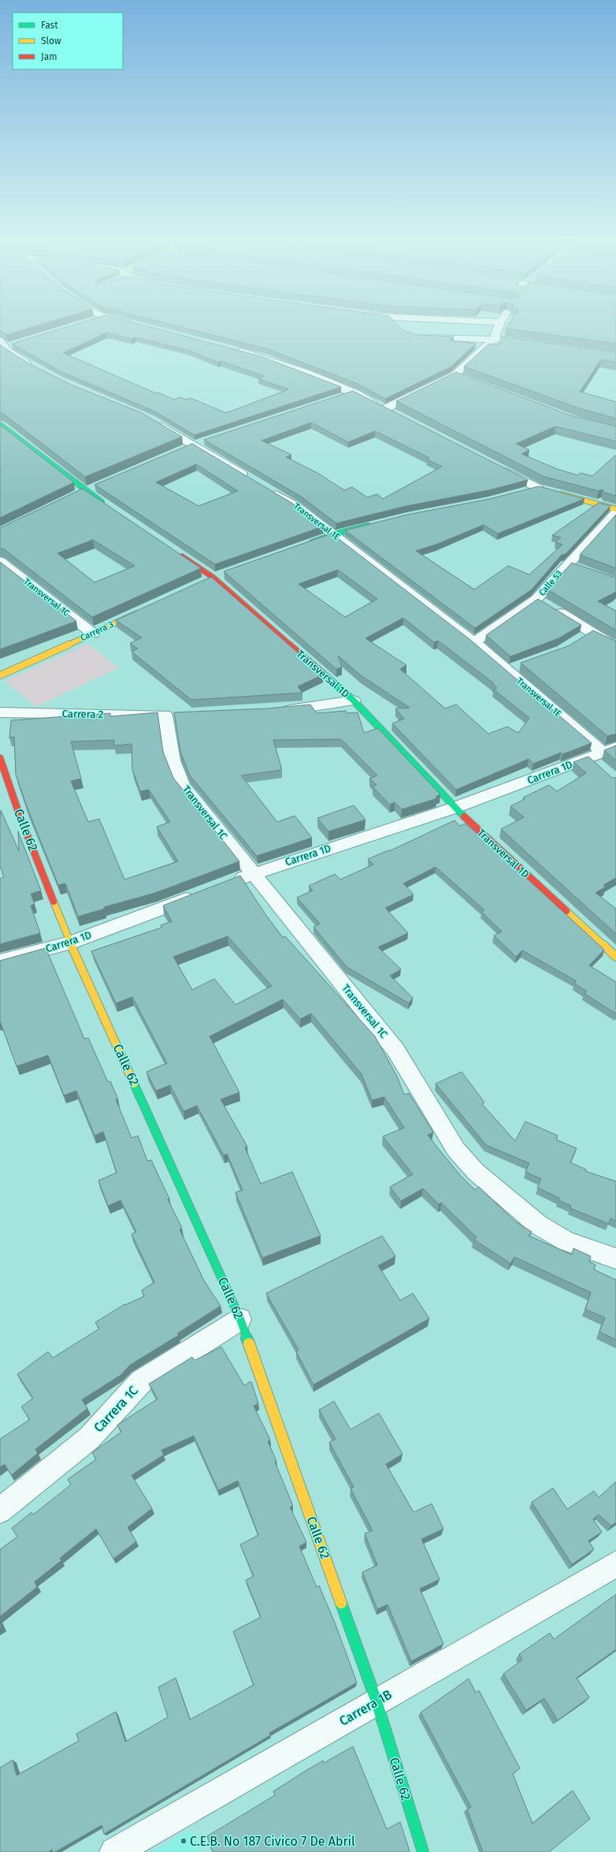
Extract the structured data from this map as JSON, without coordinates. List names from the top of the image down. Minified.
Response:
{"streets":{"street":["Transversal 1E","Calle 53","Transversal 1C","Carrera 3","Transversal 1D","Carrera 2","Carrera 1D","Calle 62","Carrera 1C","Carrera 1B"]},"crossings":[["Transversal 1E","Calle 53"],["Transversal 1E","Carrera 1D"],["Transversal 1C","Carrera 3"],["Transversal 1C","Carrera 2"],["Transversal 1C","Carrera 1D"],["Transversal 1D","Carrera 1D"],["Carrera 1D","Calle 62"],["Calle 62","Carrera 1C"],["Calle 62","Carrera 1B"]],"places":["C.E.B. No 187 Civico 7 De Abril"],"legend":["Fast","Slow","Jam"]}
